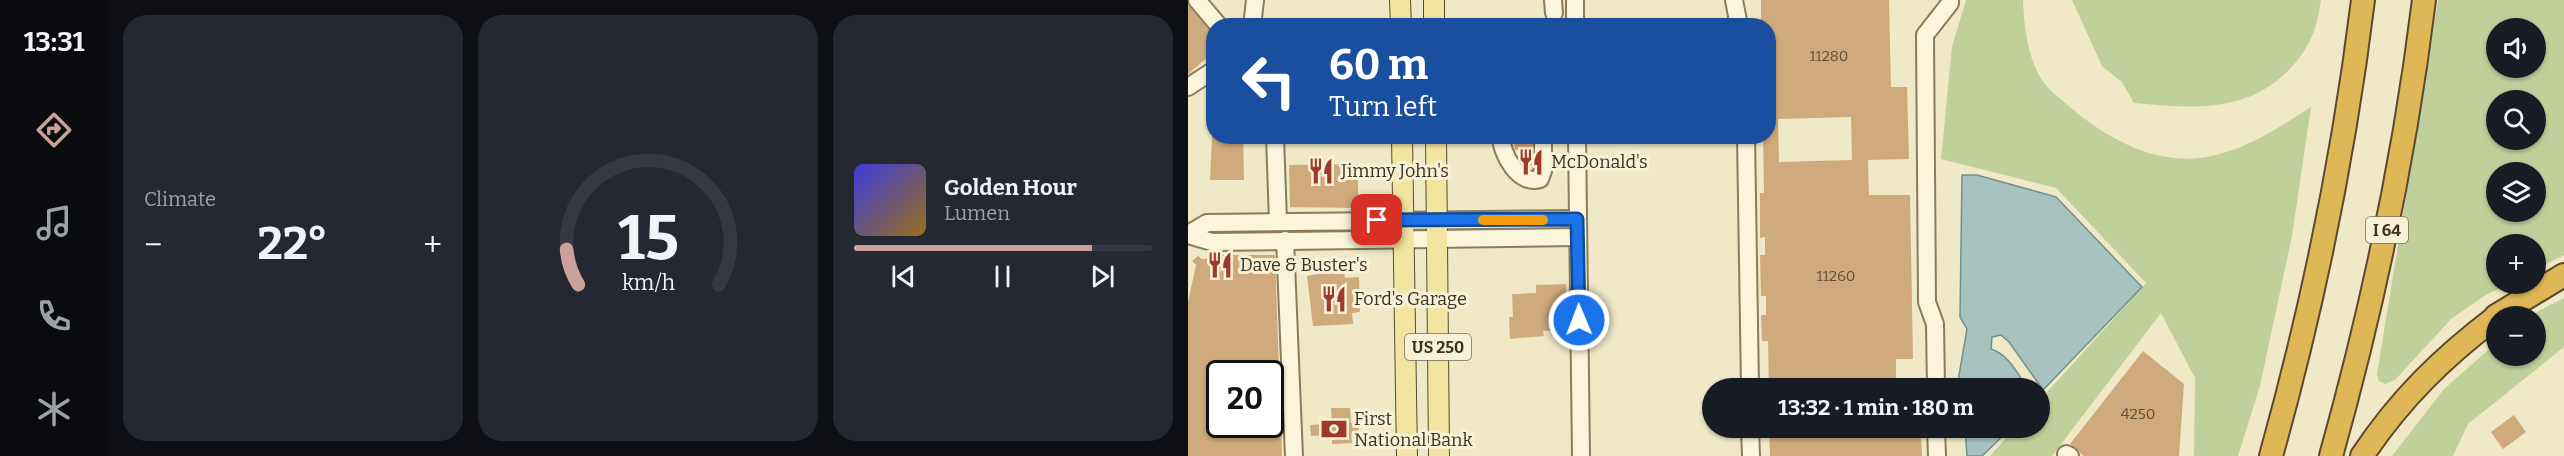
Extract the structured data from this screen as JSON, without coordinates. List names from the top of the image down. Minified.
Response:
{"streets":{"highway":["I 64"],"main road":["US 250"]},"places":{"restaurant":["McDonald's","Jimmy John's","Dave & Buster's","Ford's Garage"],"bank":["First National Bank"]},"house_numbers":["11280","11260","4250"],"page":{"tabs":"13:31","tile":"Climate","map_buttons":["+","−"],"turn":["60 m","Turn left"],"song":["Golden Hour","Lumen"],"heat":["−","22°","+"],"limit":"20","trip":"13:32 · 1 min · 180 m","gauge":["15","km/h"]}}
